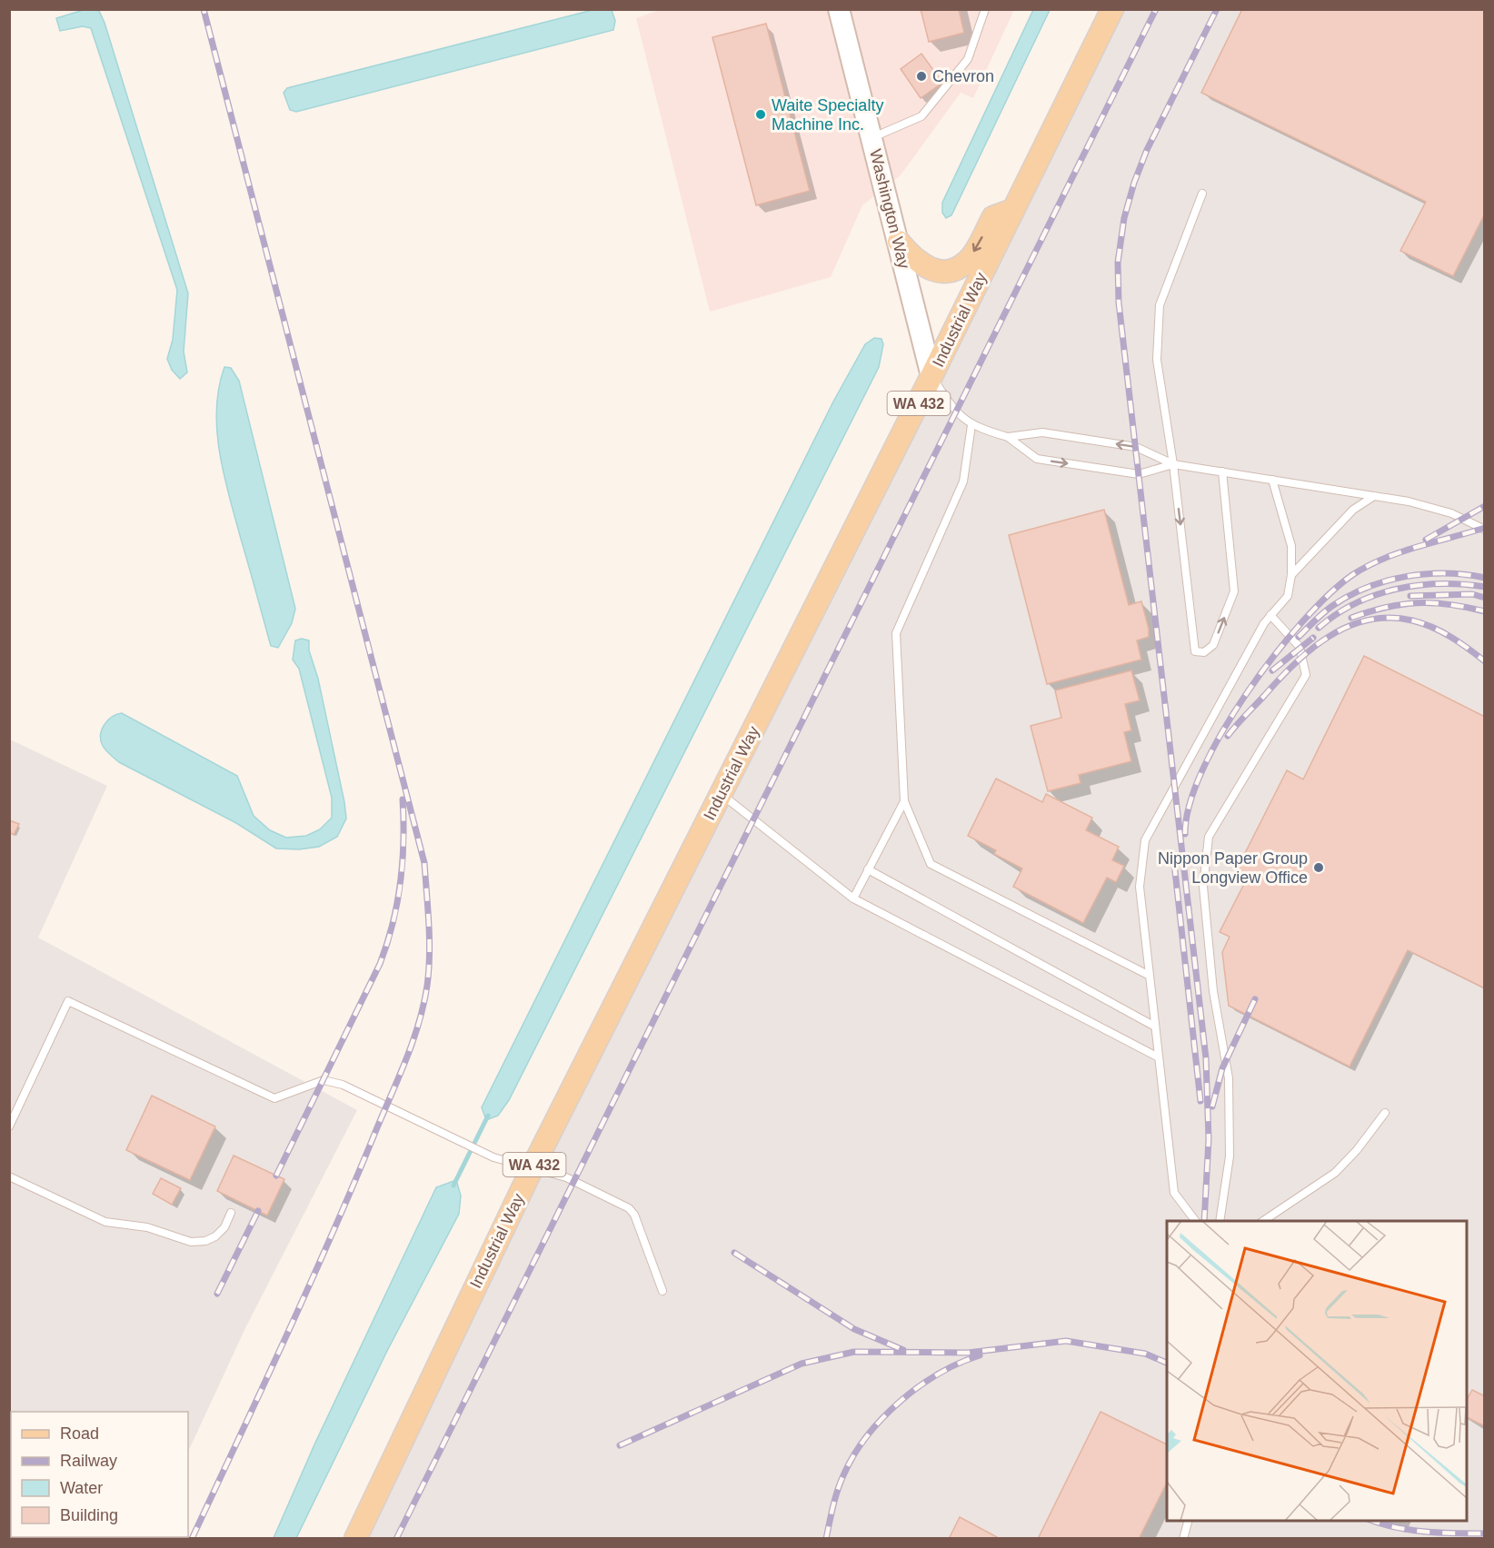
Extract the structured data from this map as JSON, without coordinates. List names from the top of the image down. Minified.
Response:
{"streets":{"main road":["Washington Way","Industrial Way","WA 432"]},"crossings":[["Washington Way","Industrial Way"]],"places":["Chevron","Waite Specialty Machine Inc.","Nippon Paper Group Longview Office"],"legend":["Road","Railway","Water","Building"]}
